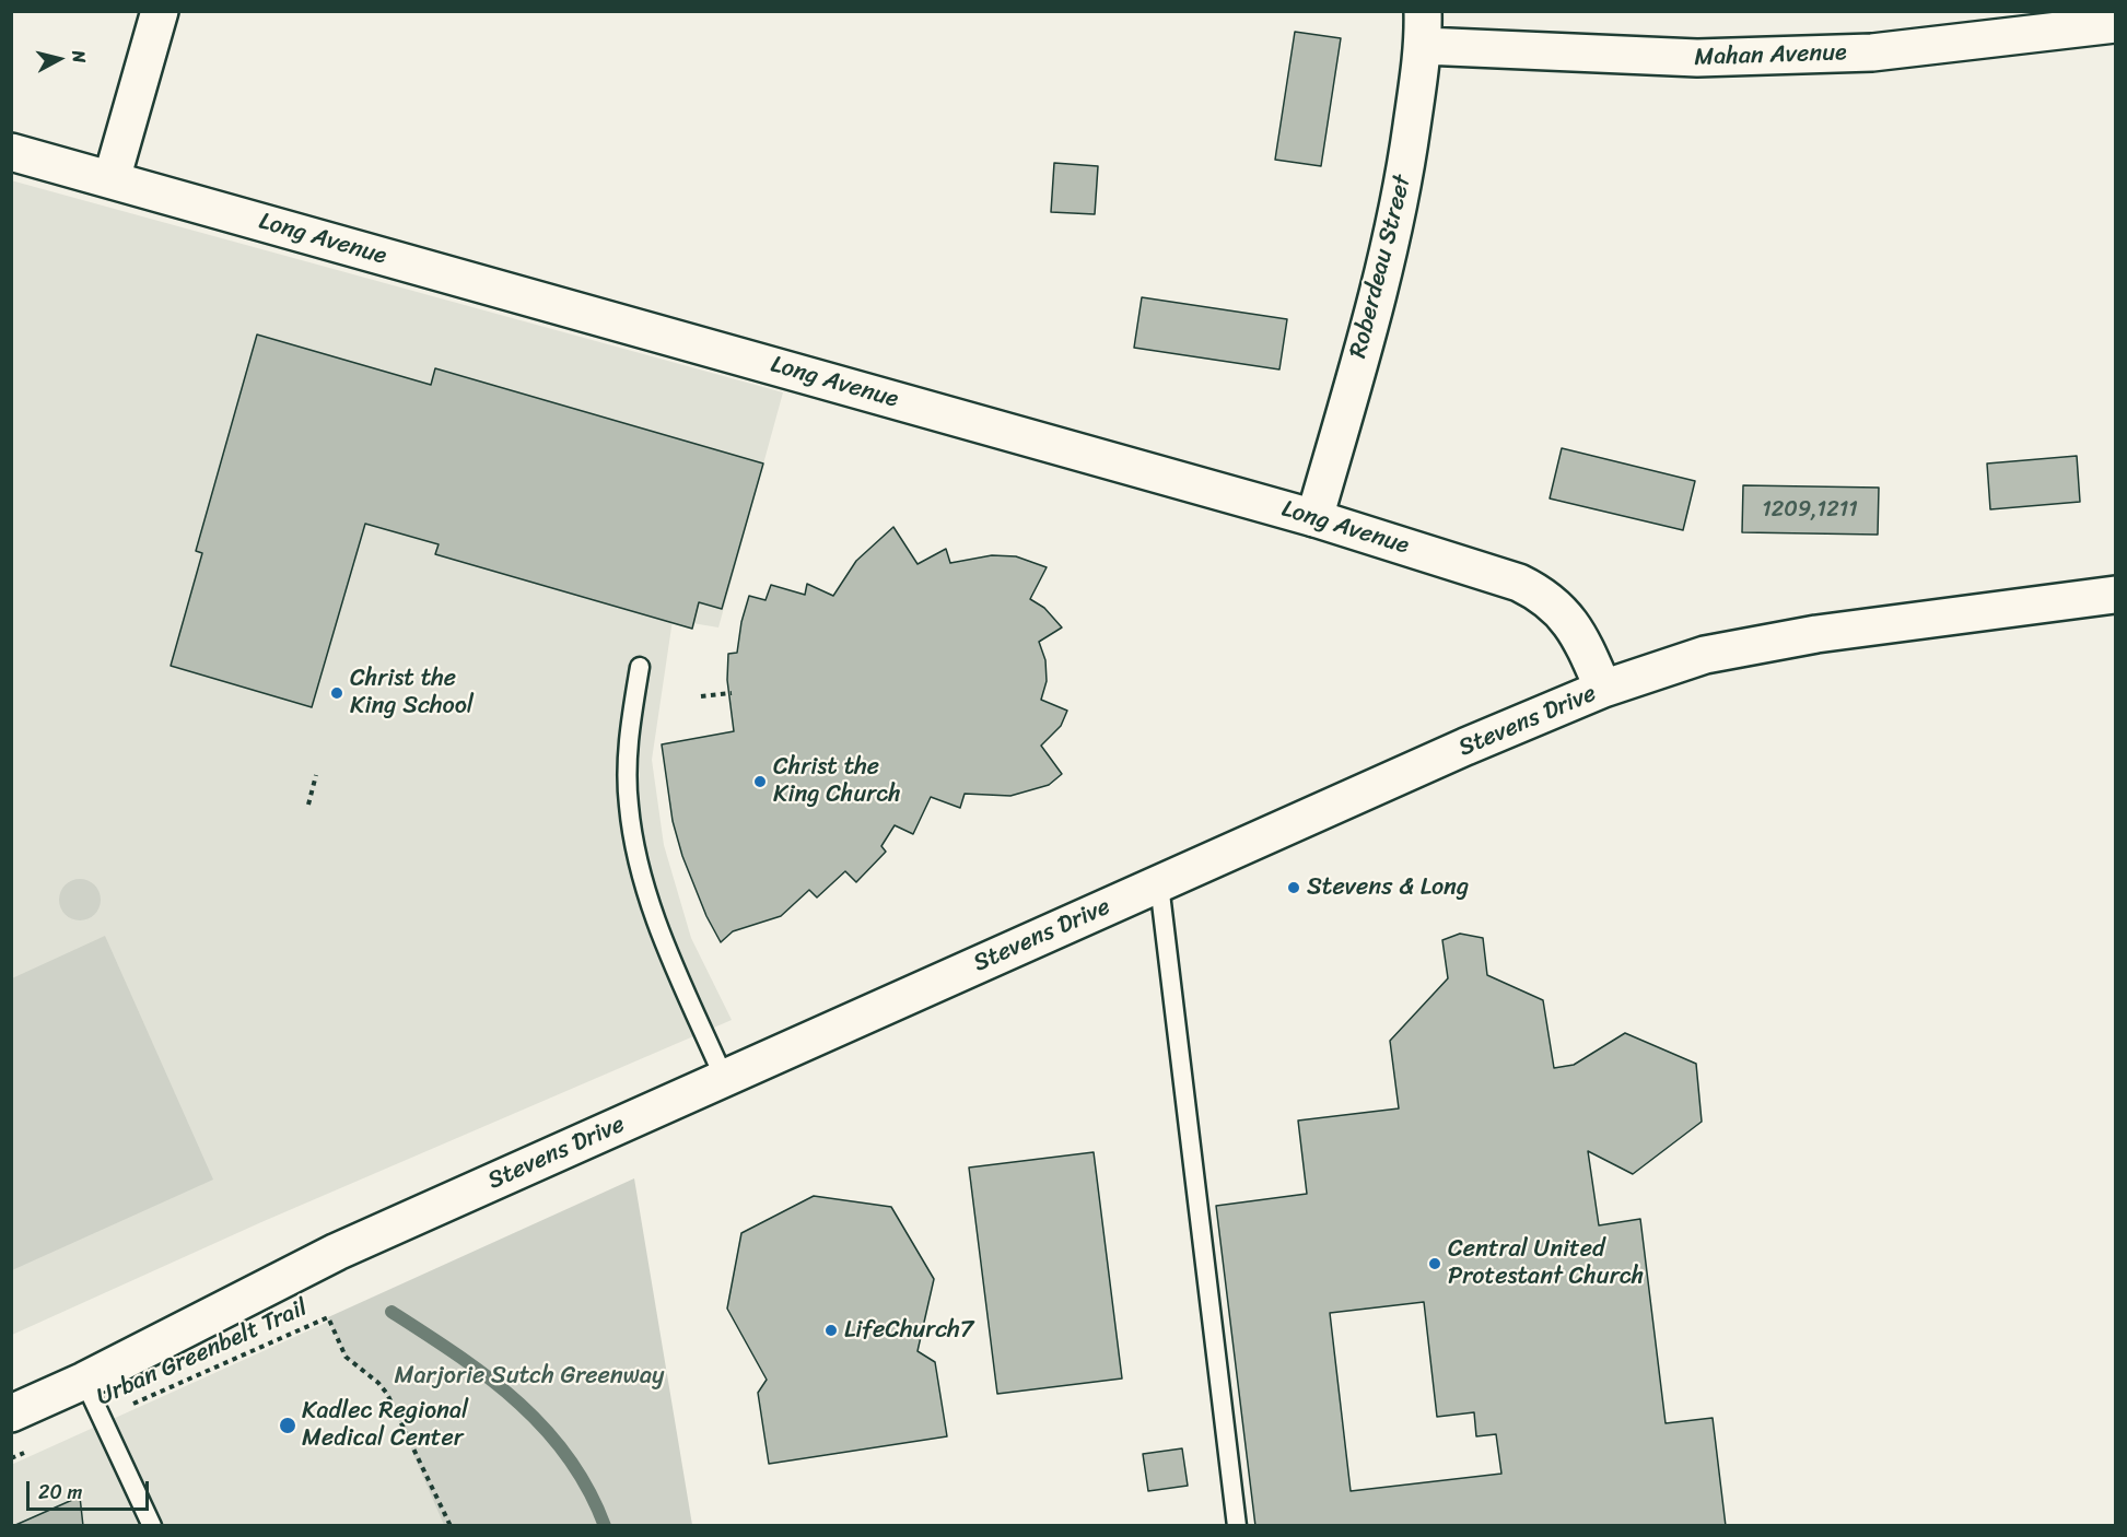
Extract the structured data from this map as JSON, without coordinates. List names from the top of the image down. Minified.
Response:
{"streets":{"street":["Mahan Avenue","Long Avenue","Roberdeau Street","Stevens Drive"],"path":["Urban Greenbelt Trail"]},"crossings":[["Mahan Avenue","Roberdeau Street"],["Long Avenue","Roberdeau Street"],["Long Avenue","Stevens Drive"]],"parks":["Marjorie Sutch Greenway"],"places":["Christ the King School","Christ the King Church","Stevens & Long","Central United Protestant Church","LifeChurch7","Kadlec Regional Medical Center"],"house_numbers":["1209,1211"],"scale_bar":"20 m","north":"right"}
